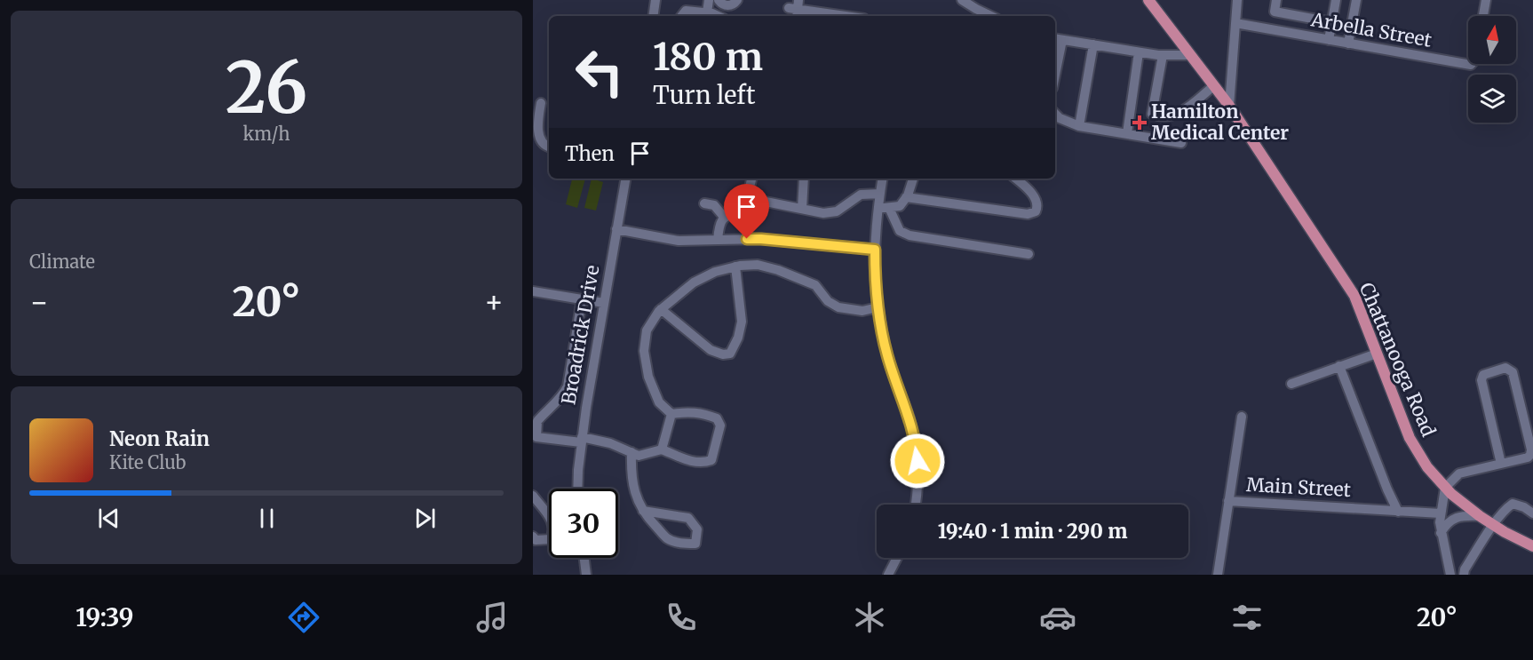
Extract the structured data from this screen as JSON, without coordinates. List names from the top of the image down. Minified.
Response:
{"streets":{"main road":["Chattanooga Road"],"street":["Arbella Street","Broadrick Drive","Main Street"]},"places":{"health":["Hamilton Medical Center"]},"north":"top","page":{"tile":[["26","km/h"],"Climate"],"turn":["180 m","Turn left"],"then":"Then","heat":["−","20°","+"],"song":["Neon Rain","Kite Club"],"limit":"30","trip":"19:40 · 1 min · 290 m","tabs":["19:39","20°"]}}
